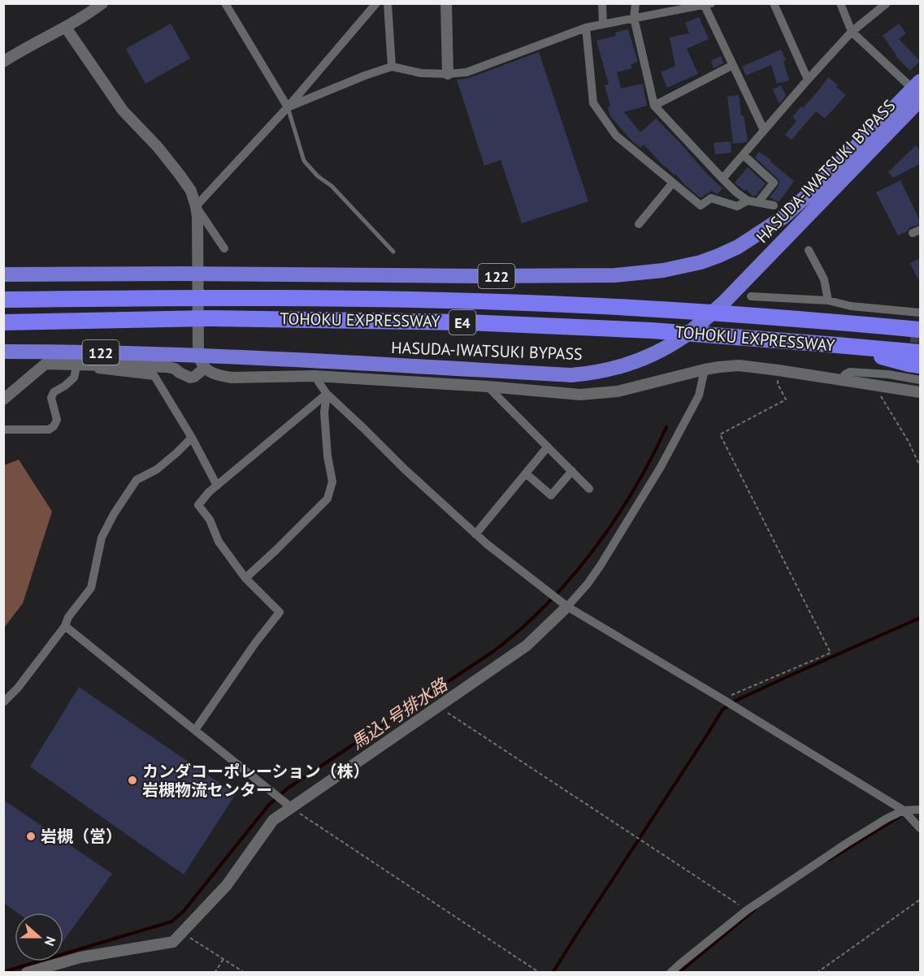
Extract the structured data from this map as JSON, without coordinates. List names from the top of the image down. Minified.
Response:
{"streets":{"highway":["HASUDA-IWATSUKI BYPASS","122","TOHOKU EXPRESSWAY","E4"]},"water":["馬込1号排水路"],"places":["カンダコーポレーション（株） 岩槻物流センター","岩槻（営）"],"north":"right"}
